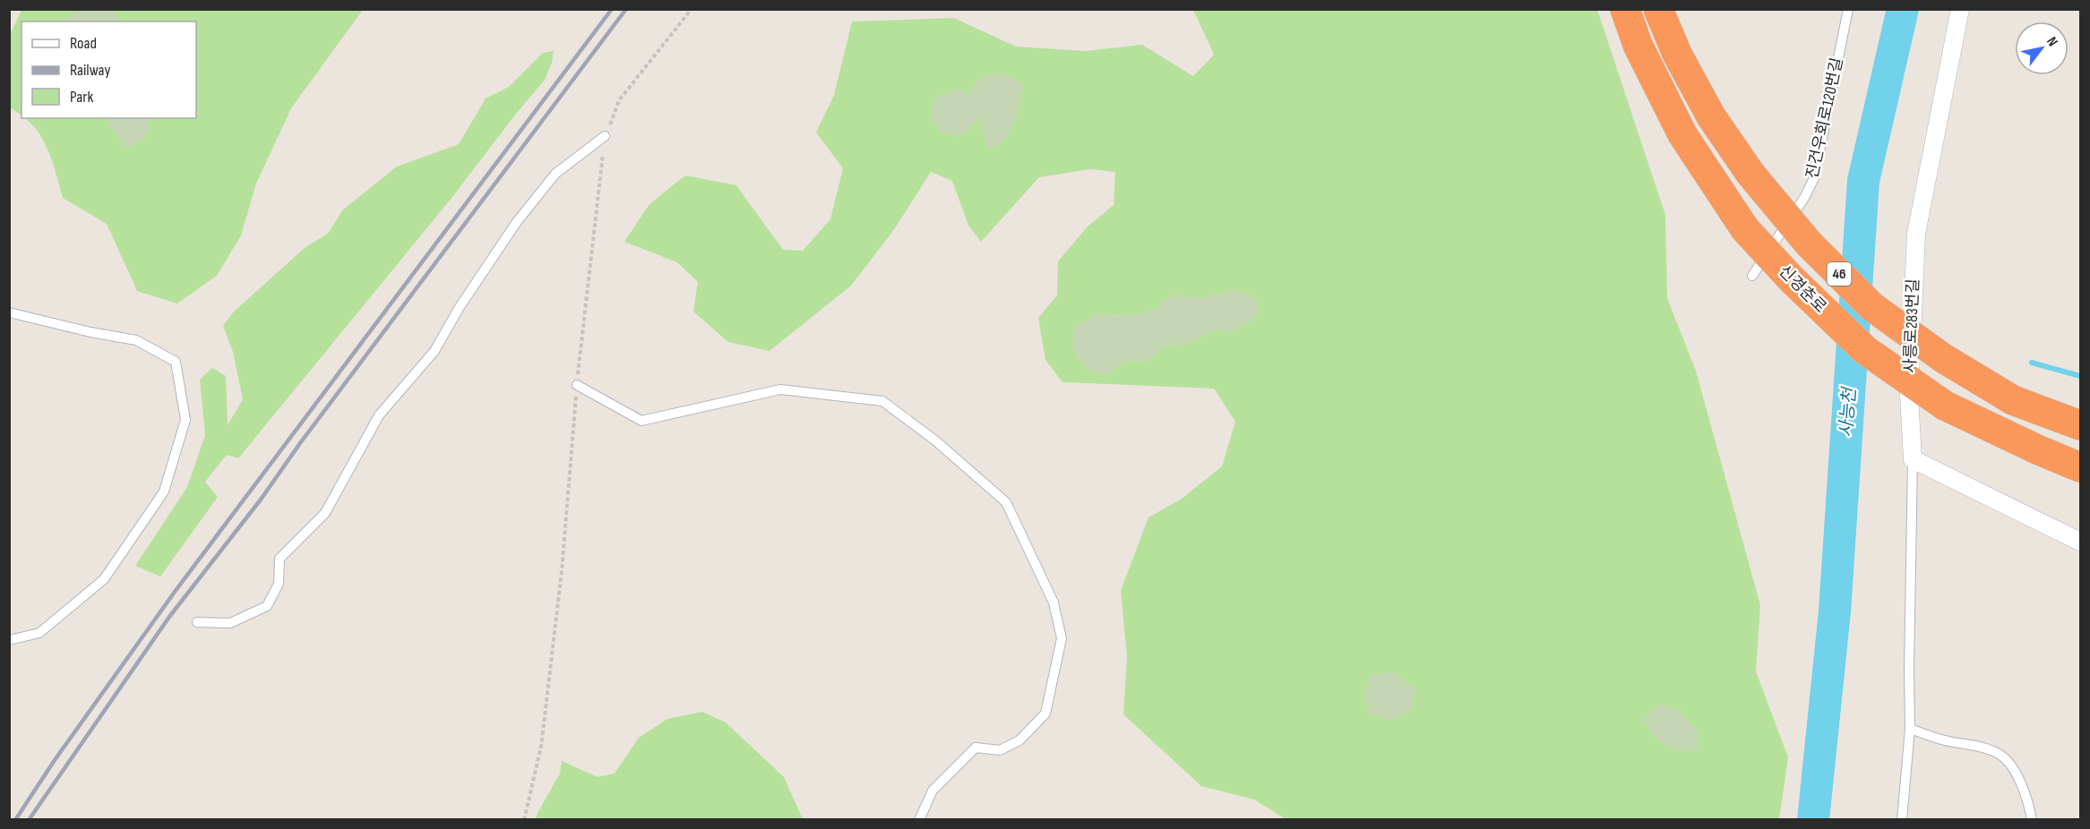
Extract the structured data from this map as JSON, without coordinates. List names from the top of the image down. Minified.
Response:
{"streets":{"highway":["46","신경춘로"],"street":["사릉로283번길"],"lane":["진건우회로120번길"]},"water":["사능천"],"legend":["Road","Railway","Park"],"north":"top right"}
